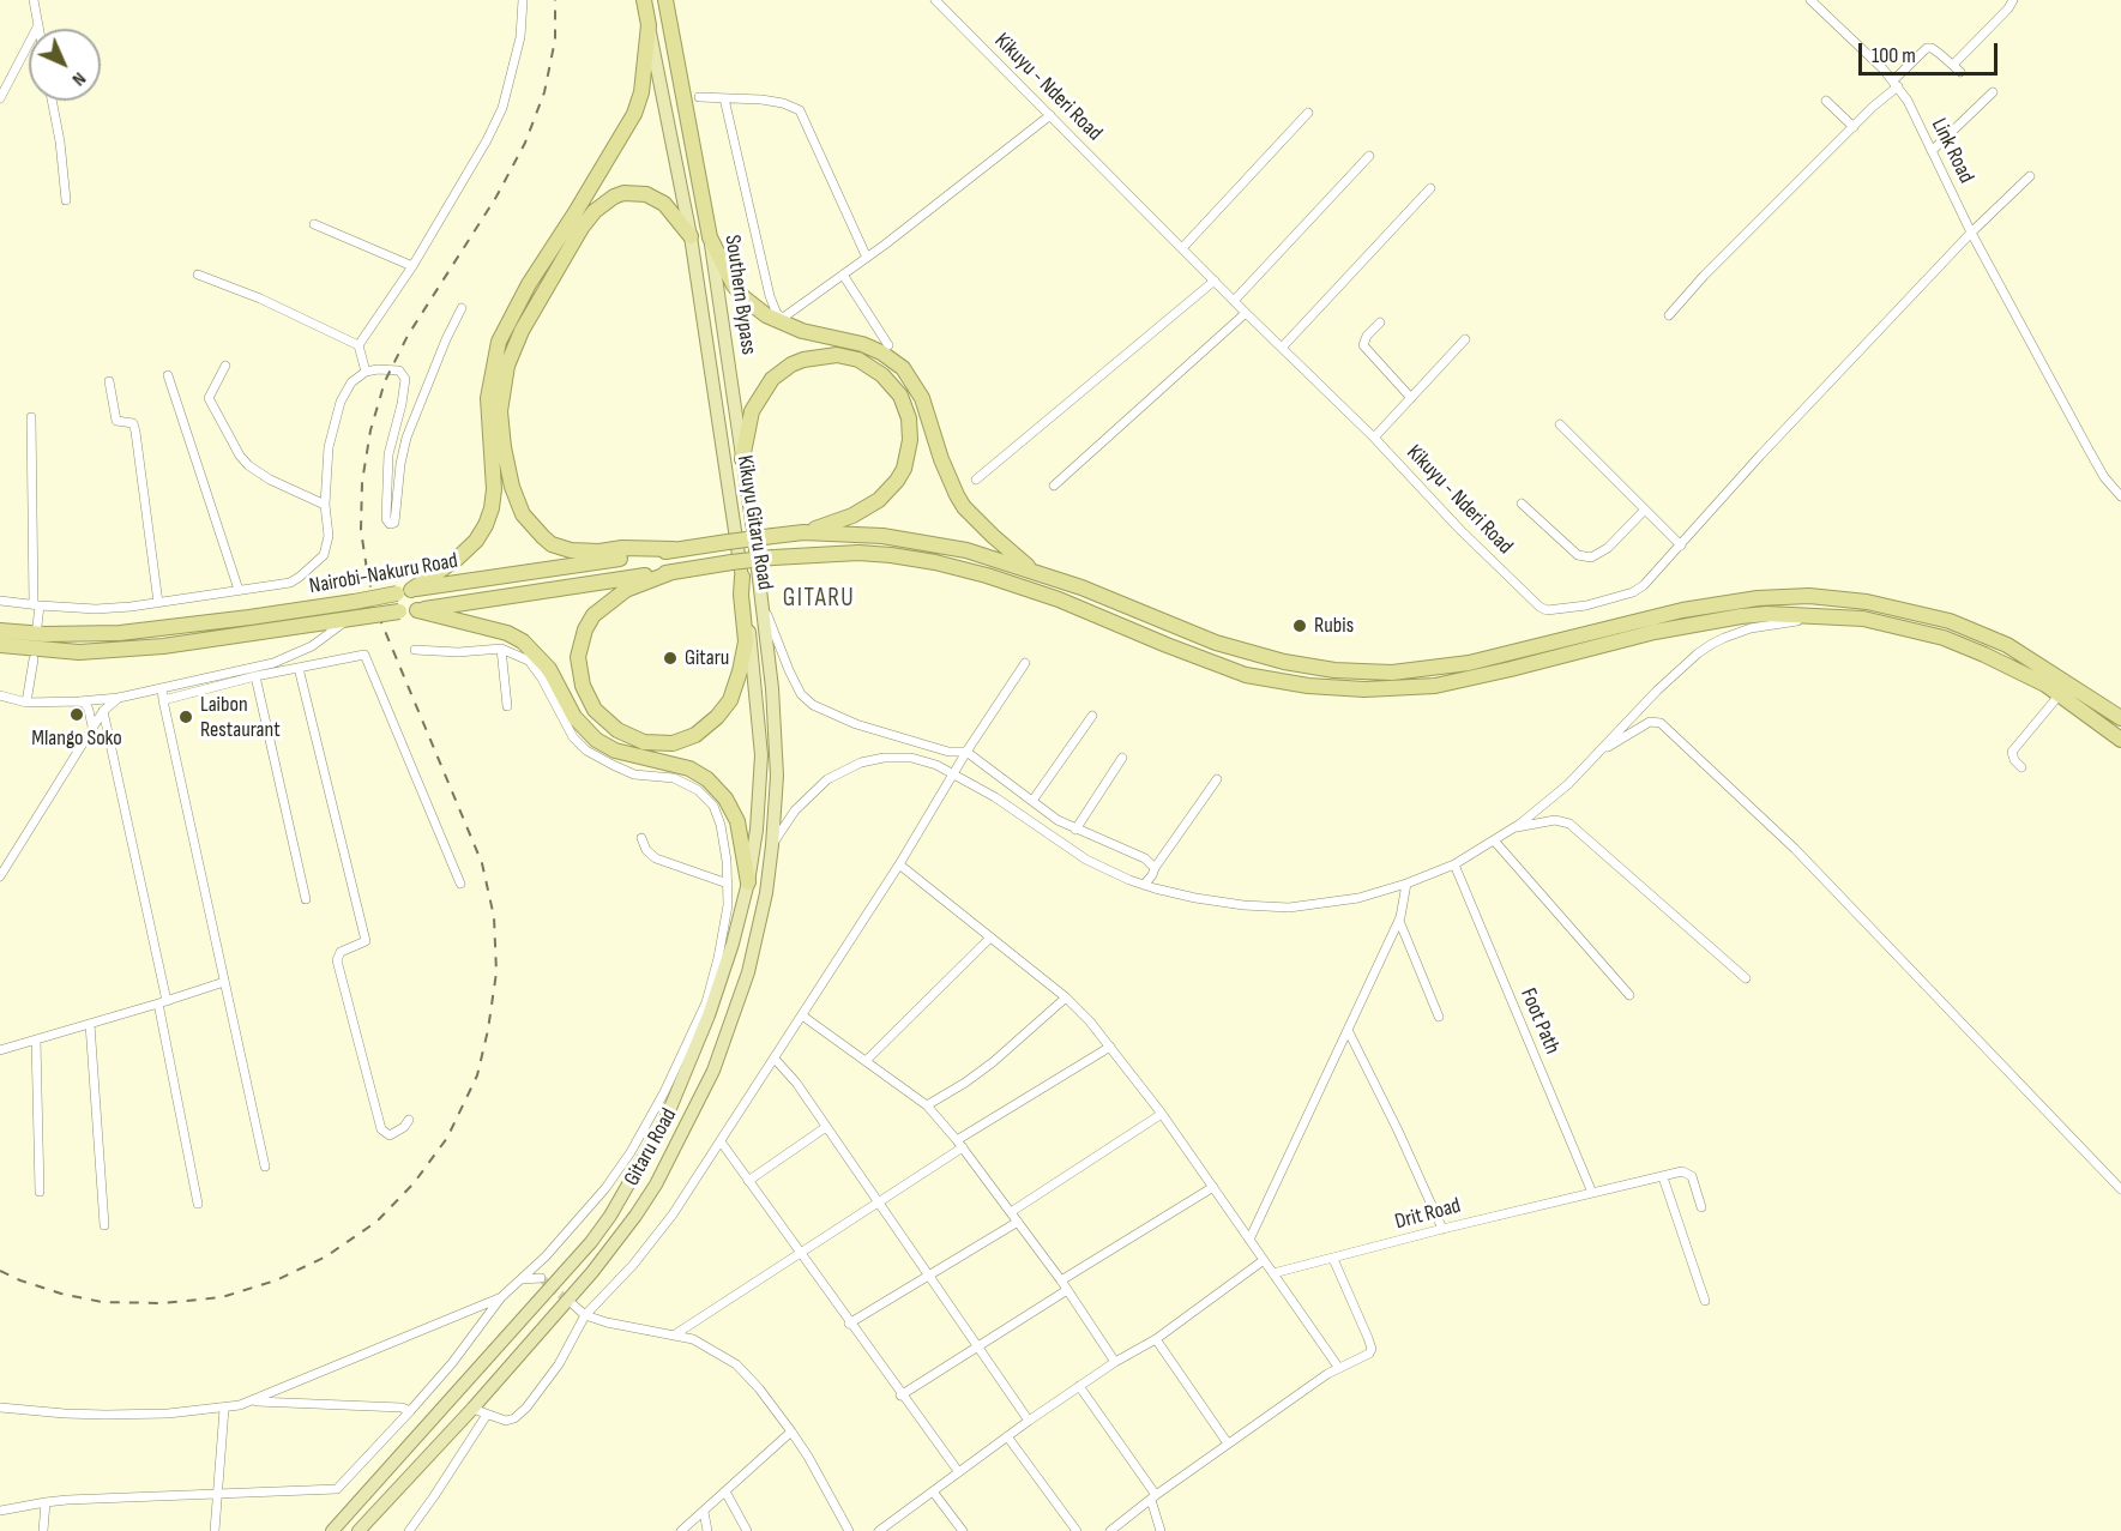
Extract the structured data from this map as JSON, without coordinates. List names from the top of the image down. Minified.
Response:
{"streets":{"highway":["Southern Bypass","Nairobi-Nakuru Road"],"main road":["Kikuyu Gitaru Road","Gitaru Road"],"street":["Kikuyu - Nderi Road","Link Road","Foot Path","Drit Road"]},"crossings":[["Kikuyu - Nderi Road","Link Road"],["Southern Bypass","Gitaru Road"],["Kikuyu Gitaru Road","Gitaru Road"],["Foot Path","Drit Road"]],"districts":["GITARU"],"places":["Rubis","Gitaru","Mlango Soko","Laibon Restaurant"],"scale_bar":"100 m","north":"bottom right"}
